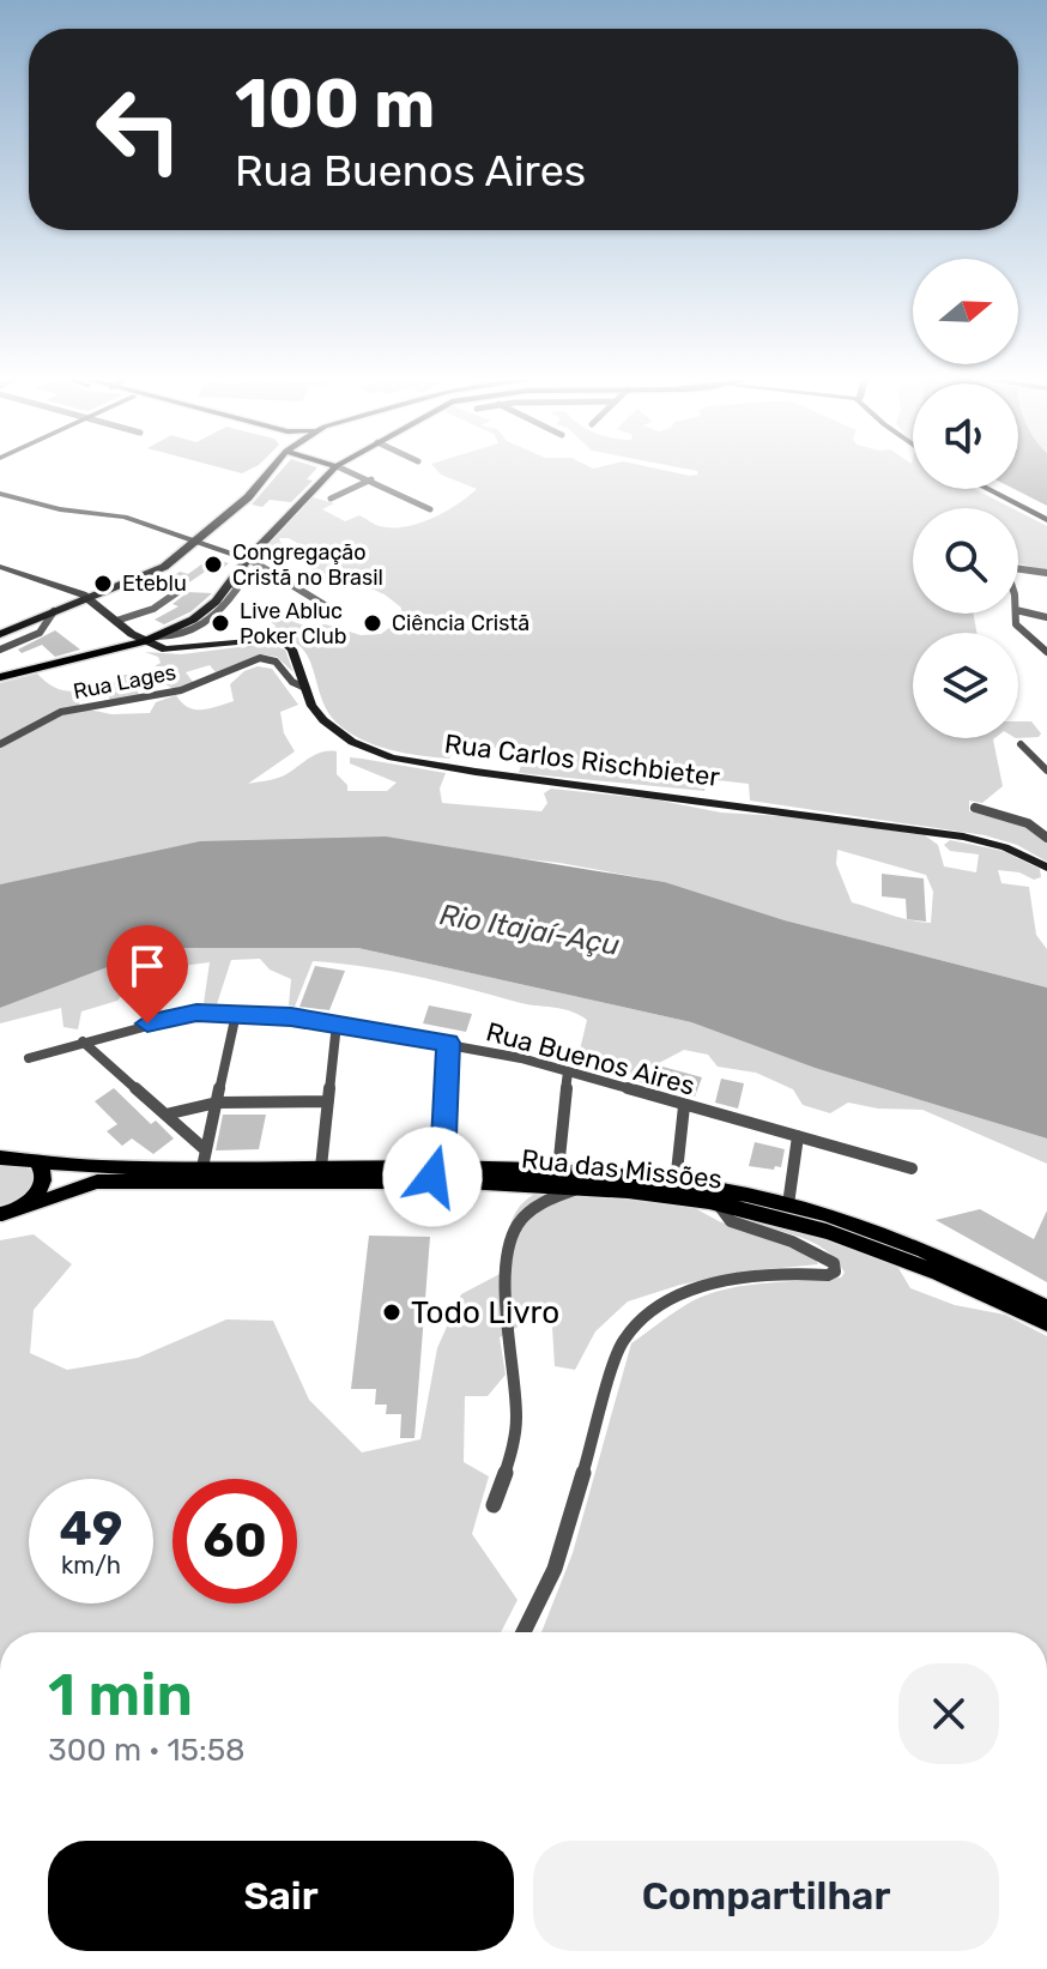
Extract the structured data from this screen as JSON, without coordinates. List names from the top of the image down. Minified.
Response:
{"streets":{"main road":["Rua das Missões"],"street":["Rua Lages","Rua Carlos Rischbieter","Rua Buenos Aires"]},"crossings":[["Rua Lages","Rua Carlos Rischbieter"]],"water":["Rio Itajaí-Açu"],"places":["Congregação Cristã no Brasil","Eteblu","Live Abluc Poker Club","Ciência Cristã","Todo Livro"],"north":"right","page":{"turn":["100 m","Rua Buenos Aires"],"speed":"49 km/h","limit":"60","heading":["1 min","300 m · 15:58"],"buttons":["Sair","Compartilhar"]}}
